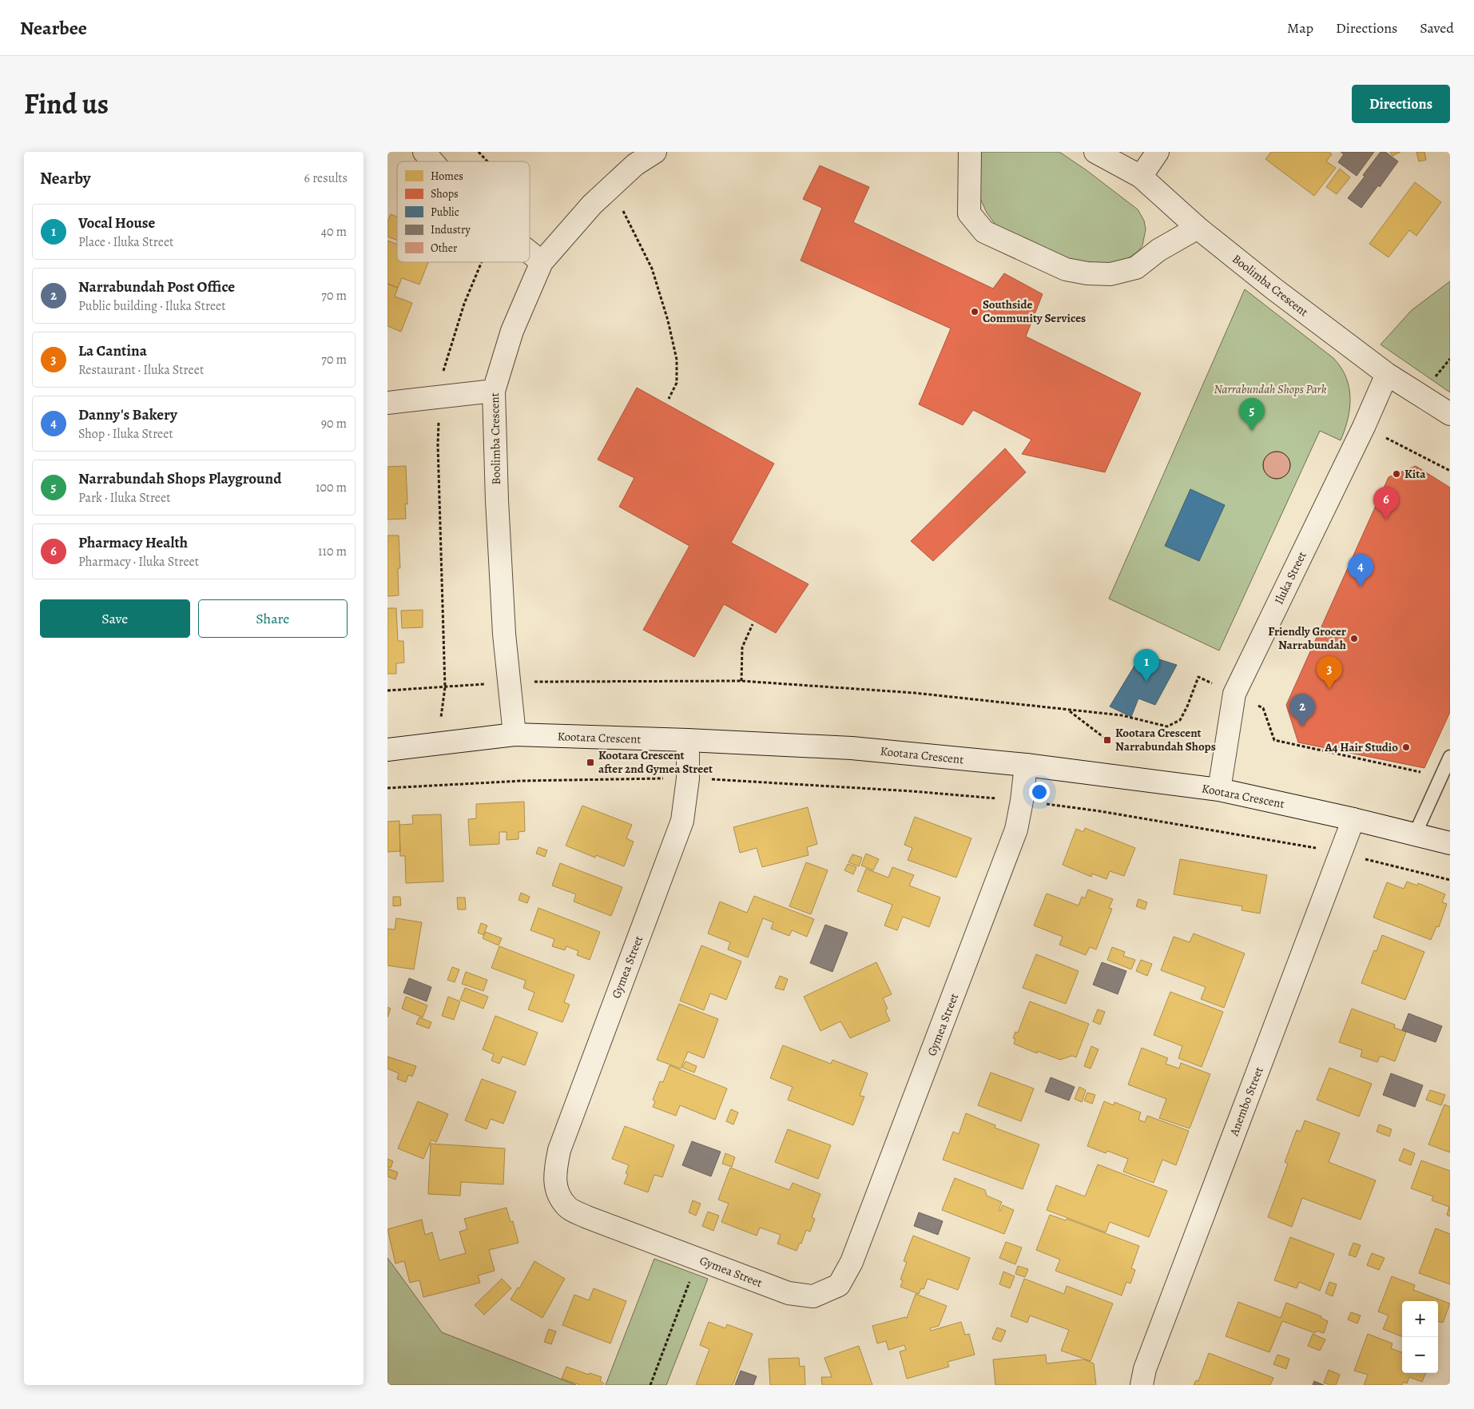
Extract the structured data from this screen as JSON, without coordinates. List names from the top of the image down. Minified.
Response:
{"streets":{"street":["Boolimba Crescent","Iluka Street","Kootara Crescent","Gymea Street","Anembo Street"]},"crossings":[["Boolimba Crescent","Iluka Street"],["Boolimba Crescent","Kootara Crescent"],["Iluka Street","Kootara Crescent"],["Kootara Crescent","Gymea Street"],["Kootara Crescent","Anembo Street"]],"parks":["Narrabundah Shops Park"],"places":{"other":["Southside Community Services","Kita","Friendly Grocer Narrabundah","A4 Hair Studio"],"transit":["Kootara Crescent Narrabundah Shops","Kootara Crescent after 2nd Gymea Street"]},"legend":["Homes","Shops","Public","Industry","Other"],"page":{"header":"Nearbee","nav":["Map","Directions","Saved"],"title":"Find us","buttons":["Directions",["Save","Share"]],"heading":["Nearby","6 results"],"list":[{"mark":"1","name":"Vocal House","note":"Place · Iluka Street","value":"40 m"},{"mark":"2","name":"Narrabundah Post Office","note":"Public building · Iluka Street","value":"70 m"},{"mark":"3","name":"La Cantina","note":"Restaurant · Iluka Street","value":"70 m"},{"mark":"4","name":"Danny's Bakery","note":"Shop · Iluka Street","value":"90 m"},{"mark":"5","name":"Narrabundah Shops Playground","note":"Park · Iluka Street","value":"100 m"},{"mark":"6","name":"Pharmacy Health","note":"Pharmacy · Iluka Street","value":"110 m"}],"pins":["5","6","4","1","3","2"],"map_buttons":["+","−"]}}
